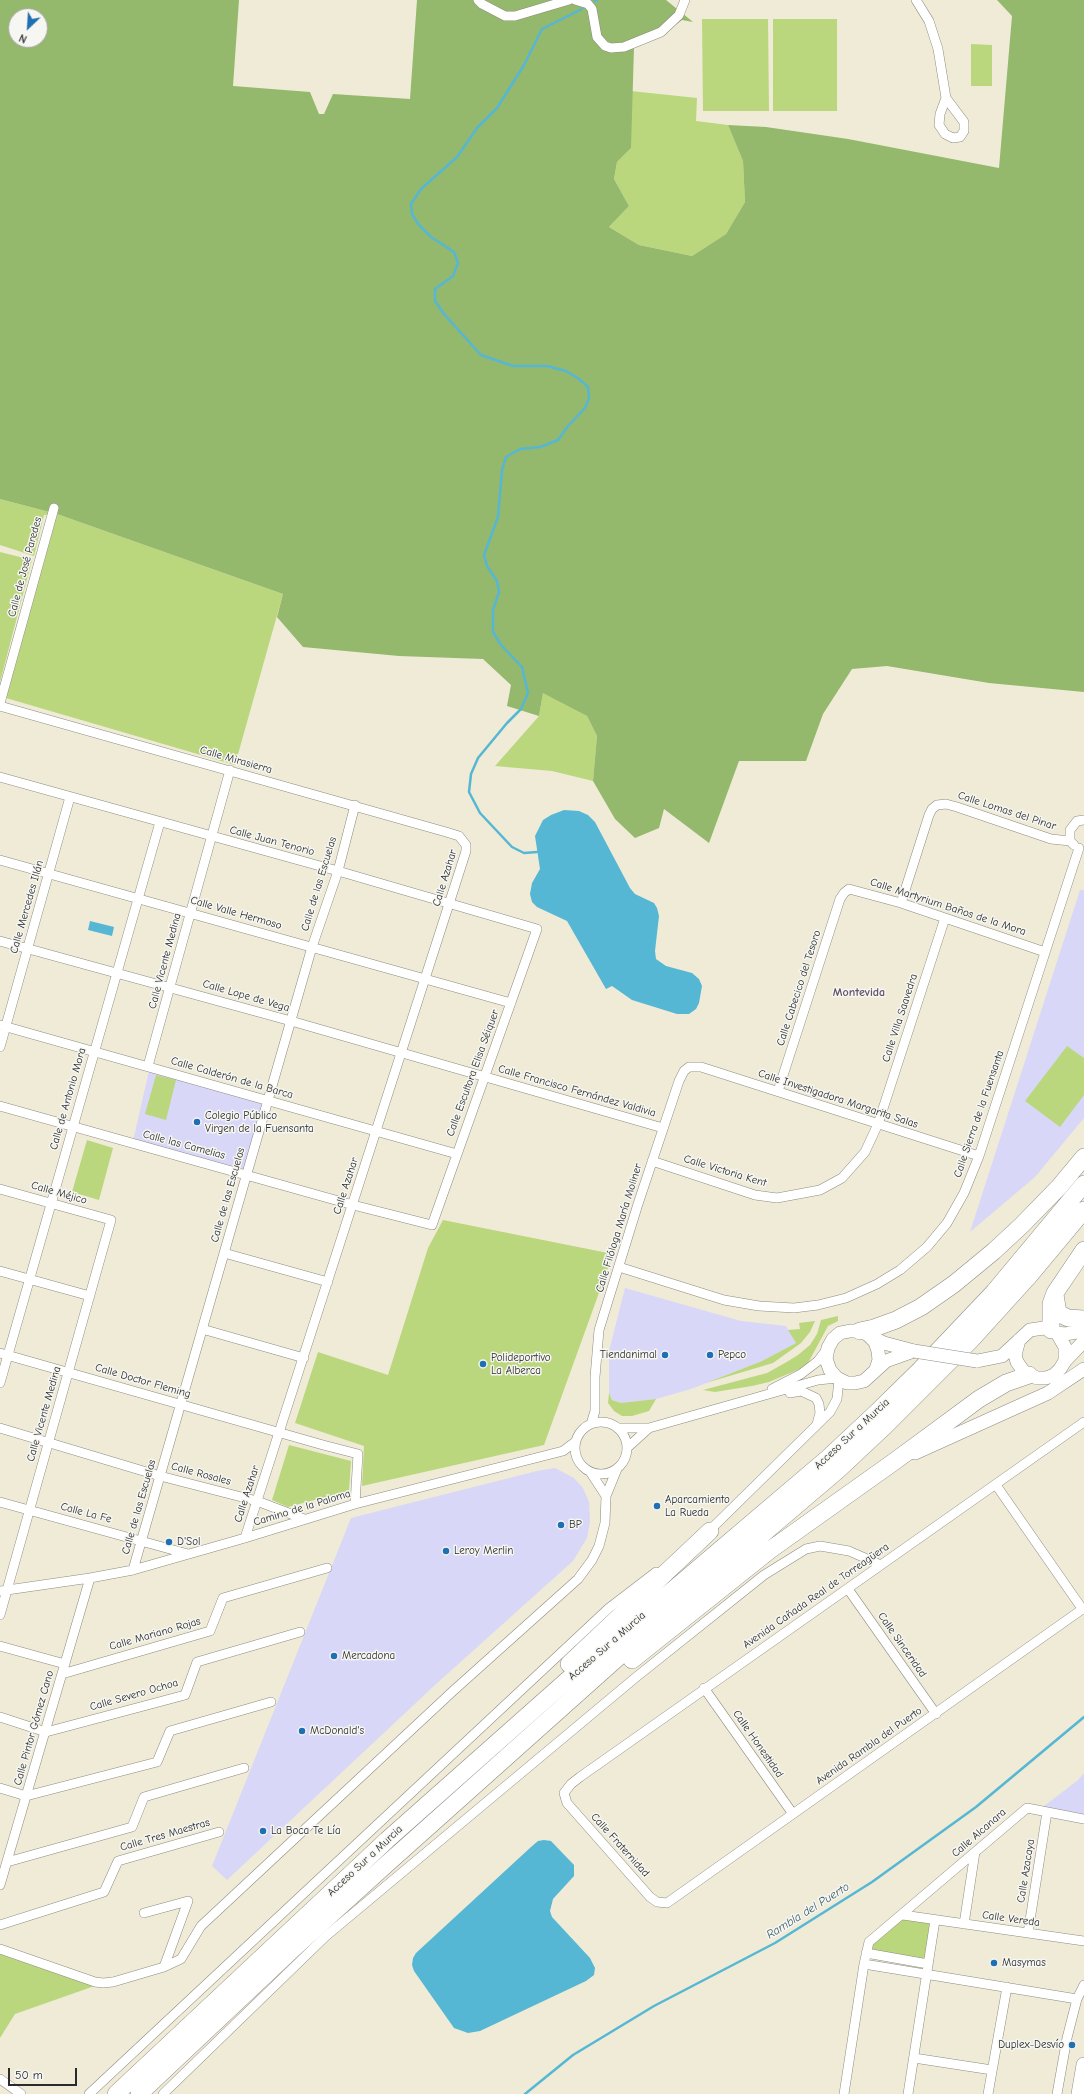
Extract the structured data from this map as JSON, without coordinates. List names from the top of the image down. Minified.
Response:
{"streets":{"highway":["Acceso Sur a Murcia"],"street":["Calle de José Paredes","Calle Mirasierra","Calle Lomas del Pinar","Calle Juan Tenorio","Calle Azahar","Calle de las Escuelas","Calle Mercedes Illán","Calle Martyrium Baños de la Mora","Calle Valle Hermoso","Calle Vicente Medina","Calle Cabecico del Tesoro","Calle Lope de Vega","Calle Villa Saavedra","Calle Escultora Elisa Séiquer","Calle Calderón de la Barca","Calle Francisco Fernández Valdivia","Calle de Antonio Mora","Calle Investigadora Margarita Salas","Calle Sierra de la Fuensanta","Calle las Camelias","Calle Victoria Kent","Calle Méjico","Calle Filóloga María Moliner","Calle Doctor Fleming","Calle Rosales","Camino de la Paloma","Calle La Fe","Avenida Cañada Real de Torreagüera","Calle Mariano Rojas","Calle Sinceridad","Calle Severo Ochoa","Calle Pintor Gómez Cano","Calle Honestidad","Avenida Rambla del Puerto","Calle Alcanara","Calle Tres Maestras","Calle Fraternidad","Calle Azacaya","Calle Vereda"]},"crossings":[["Calle de José Paredes","Calle Mirasierra"],["Calle Mirasierra","Calle Azahar"],["Calle Mirasierra","Calle de las Escuelas"],["Calle Mirasierra","Calle Vicente Medina"],["Calle Lomas del Pinar","Calle Martyrium Baños de la Mora"],["Calle Juan Tenorio","Calle Azahar"],["Calle Juan Tenorio","Calle de las Escuelas"],["Calle Juan Tenorio","Calle Mercedes Illán"],["Calle Juan Tenorio","Calle Vicente Medina"],["Calle Juan Tenorio","Calle Escultora Elisa Séiquer"],["Calle Juan Tenorio","Calle de Antonio Mora"],["Calle Azahar","Calle Valle Hermoso"],["Calle Azahar","Calle Lope de Vega"],["Calle Azahar","Calle Calderón de la Barca"],["Calle Azahar","Calle las Camelias"],["Calle Azahar","Calle Doctor Fleming"],["Calle Azahar","Calle Rosales"],["Calle Azahar","Camino de la Paloma"],["Calle de las Escuelas","Calle Valle Hermoso"],["Calle de las Escuelas","Calle Lope de Vega"],["Calle de las Escuelas","Calle Calderón de la Barca"],["Calle de las Escuelas","Calle las Camelias"],["Calle de las Escuelas","Calle Doctor Fleming"],["Calle de las Escuelas","Calle Rosales"],["Calle de las Escuelas","Camino de la Paloma"],["Calle de las Escuelas","Calle La Fe"],["Calle Mercedes Illán","Calle Valle Hermoso"],["Calle Mercedes Illán","Calle Lope de Vega"],["Calle Mercedes Illán","Calle Calderón de la Barca"],["Calle Martyrium Baños de la Mora","Calle Cabecico del Tesoro"],["Calle Martyrium Baños de la Mora","Calle Villa Saavedra"],["Calle Martyrium Baños de la Mora","Calle Sierra de la Fuensanta"],["Calle Valle Hermoso","Calle Vicente Medina"],["Calle Valle Hermoso","Calle Escultora Elisa Séiquer"],["Calle Valle Hermoso","Calle de Antonio Mora"],["Calle Vicente Medina","Calle Lope de Vega"],["Calle Vicente Medina","Calle Calderón de la Barca"],["Calle Vicente Medina","Calle Méjico"],["Calle Vicente Medina","Calle Doctor Fleming"],["Calle Vicente Medina","Calle Rosales"],["Calle Vicente Medina","Camino de la Paloma"],["Calle Vicente Medina","Calle La Fe"],["Calle Cabecico del Tesoro","Calle Investigadora Margarita Salas"],["Calle Lope de Vega","Calle Escultora Elisa Séiquer"],["Calle Lope de Vega","Calle Francisco Fernández Valdivia"],["Calle Lope de Vega","Calle de Antonio Mora"],["Calle Villa Saavedra","Calle Investigadora Margarita Salas"],["Calle Villa Saavedra","Calle Victoria Kent"],["Calle Escultora Elisa Séiquer","Calle Calderón de la Barca"],["Calle Escultora Elisa Séiquer","Calle Francisco Fernández Valdivia"],["Calle Escultora Elisa Séiquer","Calle las Camelias"],["Calle Calderón de la Barca","Calle de Antonio Mora"],["Calle Francisco Fernández Valdivia","Calle Filóloga María Moliner"],["Calle de Antonio Mora","Calle las Camelias"],["Calle de Antonio Mora","Calle Méjico"],["Calle de Antonio Mora","Calle Doctor Fleming"],["Calle Investigadora Margarita Salas","Calle Sierra de la Fuensanta"],["Calle Investigadora Margarita Salas","Calle Victoria Kent"],["Calle Investigadora Margarita Salas","Calle Filóloga María Moliner"],["Calle Sierra de la Fuensanta","Calle Filóloga María Moliner"],["Calle Victoria Kent","Calle Filóloga María Moliner"],["Calle Filóloga María Moliner","Camino de la Paloma"],["Calle Doctor Fleming","Camino de la Paloma"],["Calle Rosales","Camino de la Paloma"],["Camino de la Paloma","Calle La Fe"],["Camino de la Paloma","Calle Pintor Gómez Cano"],["Avenida Cañada Real de Torreagüera","Calle Sinceridad"],["Avenida Cañada Real de Torreagüera","Calle Honestidad"],["Avenida Cañada Real de Torreagüera","Calle Fraternidad"],["Calle Mariano Rojas","Calle Pintor Gómez Cano"],["Calle Sinceridad","Avenida Rambla del Puerto"],["Calle Severo Ochoa","Calle Pintor Gómez Cano"],["Calle Honestidad","Avenida Rambla del Puerto"],["Avenida Rambla del Puerto","Calle Fraternidad"],["Calle Alcanara","Calle Azacaya"],["Calle Alcanara","Calle Vereda"],["Calle Azacaya","Calle Vereda"]],"districts":["Montevida"],"water":["Rambla del Puerto"],"places":["Colegio Público Virgen de la Fuensanta","Tiendanimal","Pepco","Polideportivo La Alberca","Aparcamiento La Rueda","BP","D'Sol","Leroy Merlin","Mercadona","McDonald's","La Boca Te Lía","Masymas","Duplex-Desvío"],"scale_bar":"50 m","north":"bottom left"}
